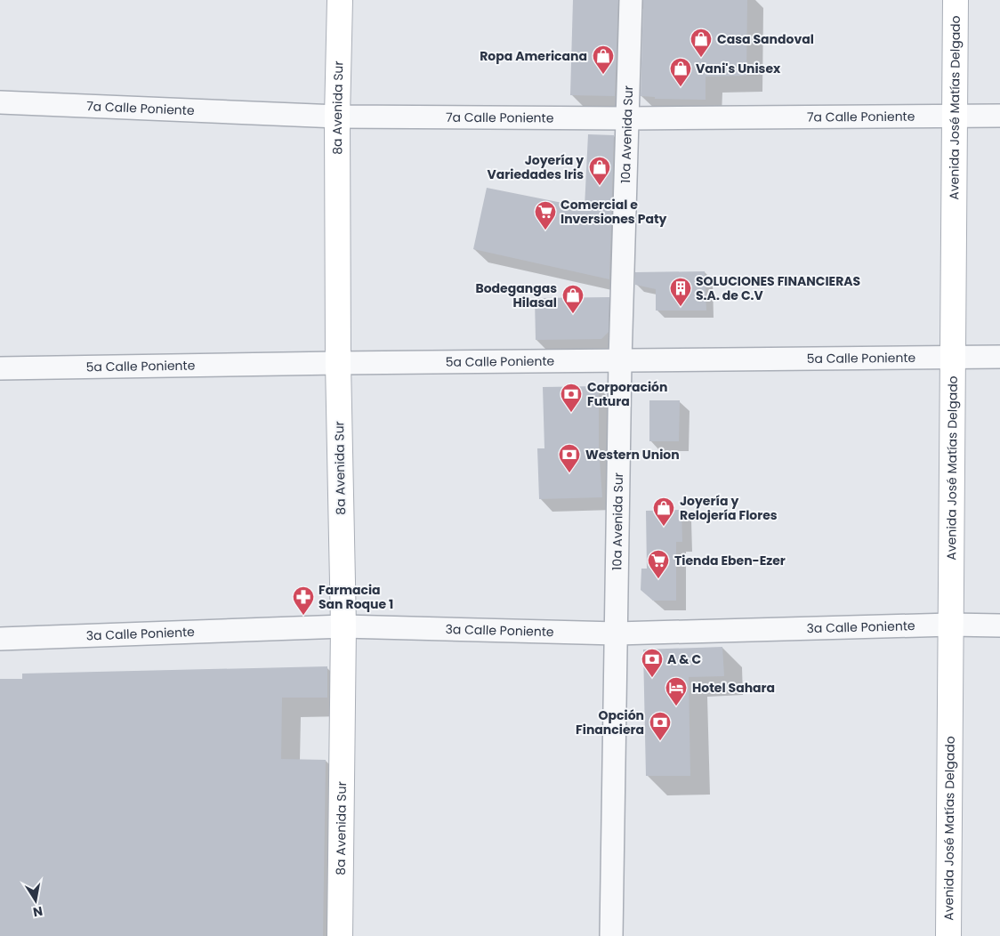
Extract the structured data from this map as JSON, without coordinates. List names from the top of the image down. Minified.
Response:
{"streets":{"street":["7a Calle Poniente","8a Avenida Sur","Avenida José Matías Delgado","10a Avenida Sur","5a Calle Poniente","3a Calle Poniente"]},"crossings":[["7a Calle Poniente","8a Avenida Sur"],["7a Calle Poniente","Avenida José Matías Delgado"],["7a Calle Poniente","10a Avenida Sur"],["8a Avenida Sur","5a Calle Poniente"],["8a Avenida Sur","3a Calle Poniente"],["Avenida José Matías Delgado","5a Calle Poniente"],["Avenida José Matías Delgado","3a Calle Poniente"],["10a Avenida Sur","5a Calle Poniente"],["10a Avenida Sur","3a Calle Poniente"]],"places":{"shop":["Casa Sandoval","Ropa Americana","Vani's Unisex","Joyería y Variedades Iris","Bodegangas Hilasal","Joyería y Relojería Flores"],"supermarket":["Comercial e Inversiones Paty","Tienda Eben-Ezer"],"building":["SOLUCIONES FINANCIERAS S.A. de C.V"],"bank":["Corporación Futura","Western Union","A & C","Opción Financiera"],"pharmacy":["Farmacia San Roque 1"],"hotel":["Hotel Sahara"]},"north":"bottom"}
